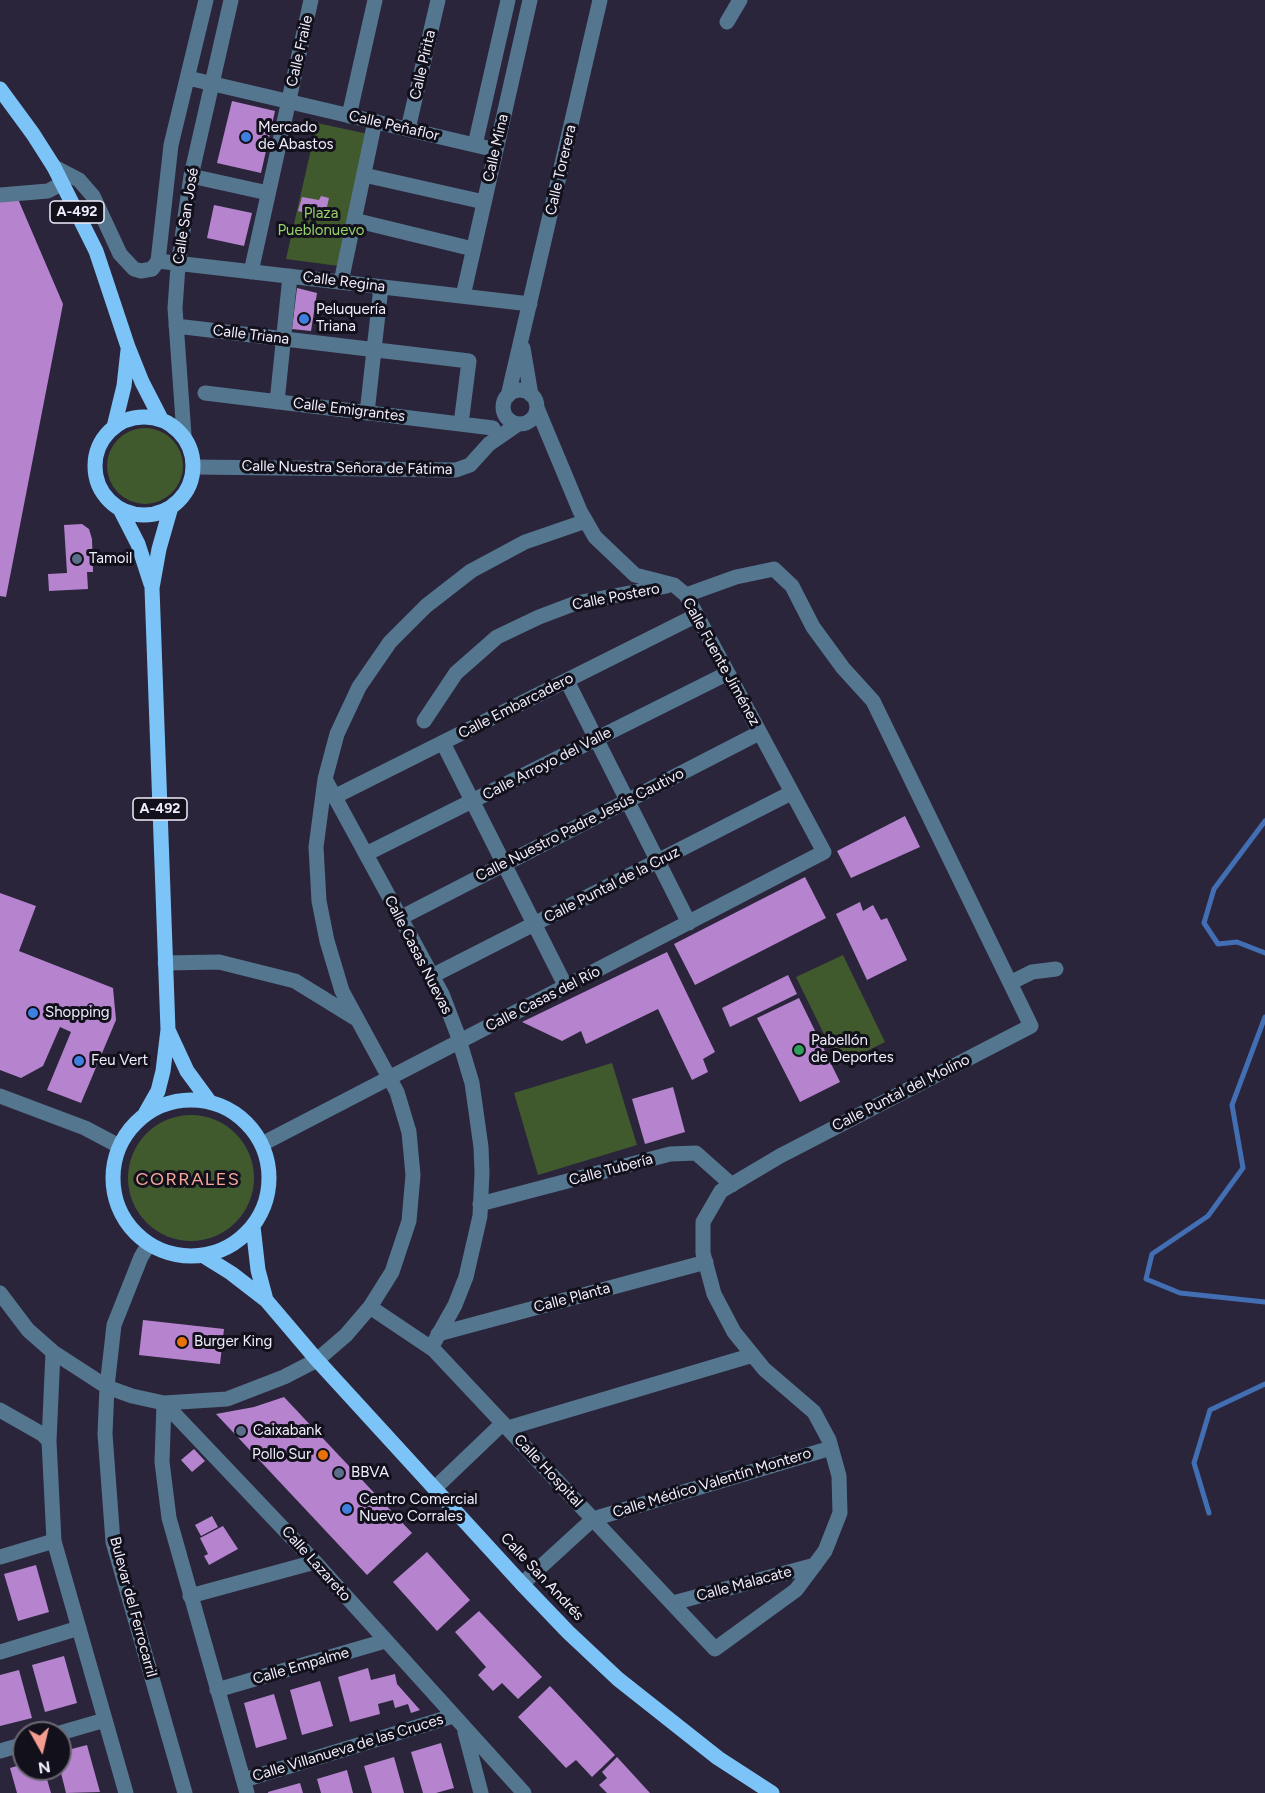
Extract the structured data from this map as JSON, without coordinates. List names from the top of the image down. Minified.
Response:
{"streets":{"main road":["A-492","Calle San Andrés"],"street":["Calle Fraile","Calle Pirita","Calle Peñaflor","Calle Mina","Calle Torerera","Calle San José","Calle Regina","Calle Triana","Calle Emigrantes","Calle Nuestra Señora de Fátima","Calle Postero","Calle Fuente Jiménez","Calle Embarcadero","Calle Arroyo del Valle","Calle Nuestro Padre Jesús Cautivo","Calle Puntal de la Cruz","Calle Casas Nuevas","Calle Casas del Río","Calle Puntal del Molino","Calle Tubería","Calle Planta","Calle Hospital","Calle Médico Valentín Montero","Calle Lazareto","Calle Malacate","Bulevar del Ferrocarril","Calle Empalme","Calle Villanueva de las Cruces"]},"crossings":[["Calle Fraile","Calle Peñaflor"],["Calle Fraile","Calle Regina"],["Calle Pirita","Calle Peñaflor"],["Calle Peñaflor","Calle Mina"],["Calle Peñaflor","Calle San José"],["Calle Mina","Calle Regina"],["Calle Torerera","Calle Regina"],["Calle Torerera","Calle Nuestra Señora de Fátima"],["Calle Torerera","Calle Fuente Jiménez"],["A-492","Calle San José"],["A-492","Calle Nuestra Señora de Fátima"],["A-492","Calle Casas del Río"],["A-492","Calle San Andrés"],["A-492","Bulevar del Ferrocarril"],["Calle San José","Calle Regina"],["Calle San José","Calle Triana"],["Calle San José","Calle Nuestra Señora de Fátima"],["Calle Triana","Calle Emigrantes"],["Calle Emigrantes","Calle Nuestra Señora de Fátima"],["Calle Nuestra Señora de Fátima","Calle Fuente Jiménez"],["Calle Postero","Calle Fuente Jiménez"],["Calle Fuente Jiménez","Calle Embarcadero"],["Calle Fuente Jiménez","Calle Arroyo del Valle"],["Calle Fuente Jiménez","Calle Nuestro Padre Jesús Cautivo"],["Calle Fuente Jiménez","Calle Puntal de la Cruz"],["Calle Fuente Jiménez","Calle Casas del Río"],["Calle Fuente Jiménez","Calle Puntal del Molino"],["Calle Embarcadero","Calle Casas Nuevas"],["Calle Arroyo del Valle","Calle Casas Nuevas"],["Calle Nuestro Padre Jesús Cautivo","Calle Casas Nuevas"],["Calle Puntal de la Cruz","Calle Casas Nuevas"],["Calle Casas Nuevas","Calle Casas del Río"],["Calle Casas Nuevas","Calle Tubería"],["Calle Casas Nuevas","Calle Planta"],["Calle Casas Nuevas","Calle Hospital"],["Calle Casas del Río","Calle San Andrés"],["Calle Casas del Río","Bulevar del Ferrocarril"],["Calle Puntal del Molino","Calle Tubería"],["Calle Puntal del Molino","Calle Planta"],["Calle Puntal del Molino","Calle Hospital"],["Calle Puntal del Molino","Calle Médico Valentín Montero"],["Calle Puntal del Molino","Calle Malacate"],["Calle Planta","Calle Hospital"],["Calle Hospital","Calle Médico Valentín Montero"],["Calle Hospital","Calle Malacate"],["Calle Lazareto","Calle Empalme"],["Calle Lazareto","Calle Villanueva de las Cruces"],["Calle San Andrés","Bulevar del Ferrocarril"]],"districts":["CORRALES"],"parks":["Plaza Pueblonuevo"],"places":["Mercado de Abastos","Peluquería Triana","Tamoil","Shopping","Pabellón de Deportes","Feu Vert","Burger King","Caixabank","Pollo Sur","BBVA","Centro Comercial Nuevo Corrales"],"north":"bottom"}
